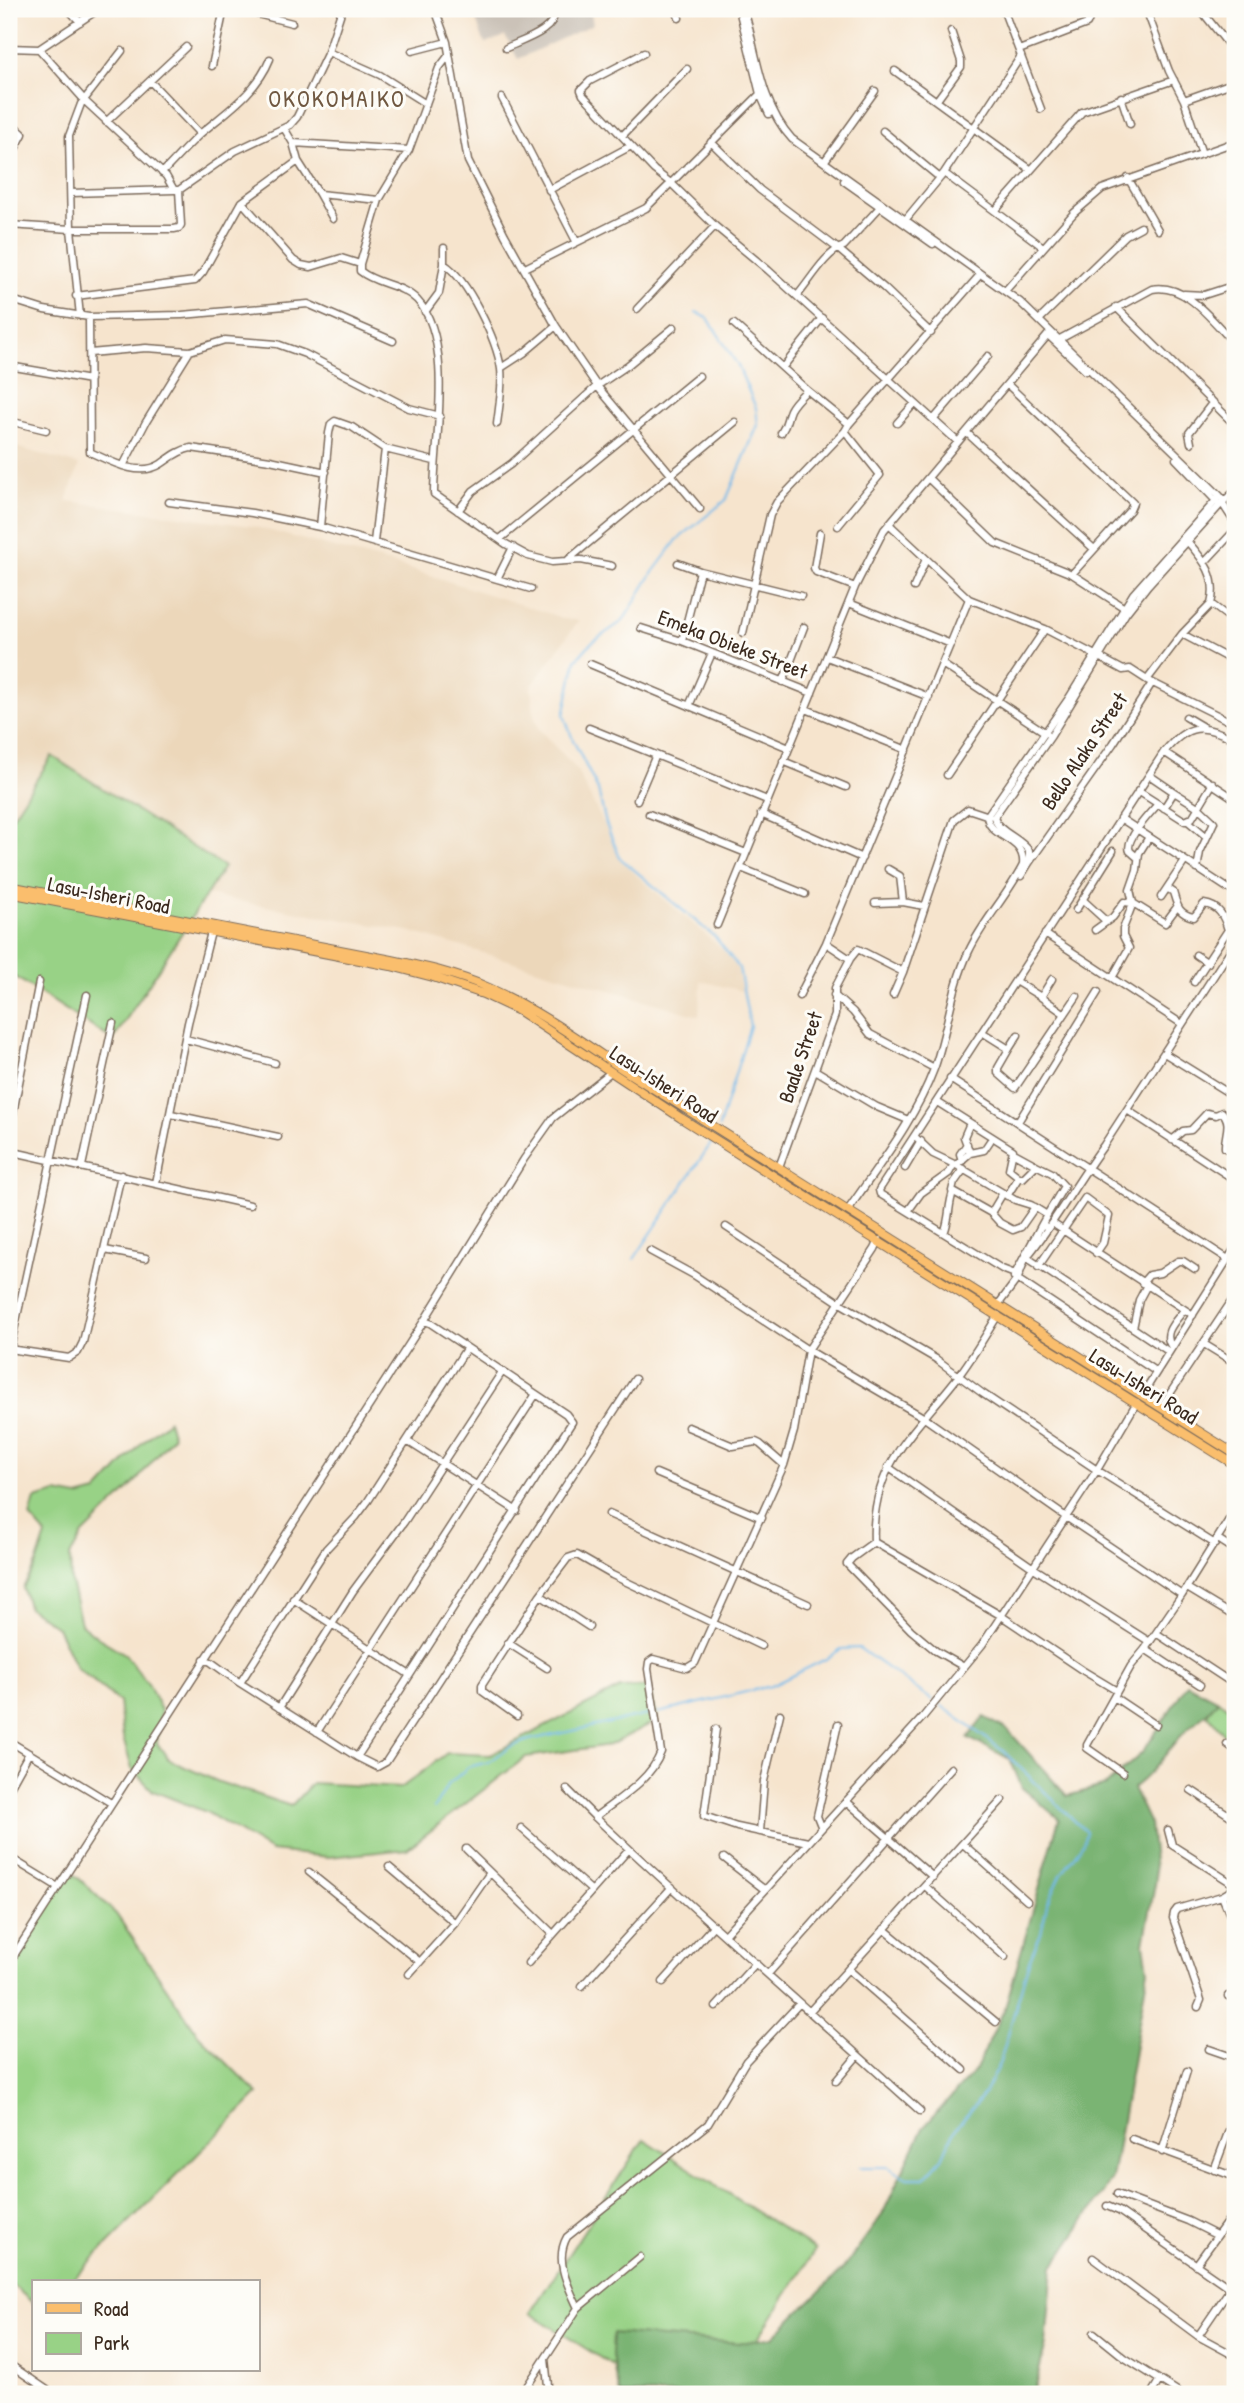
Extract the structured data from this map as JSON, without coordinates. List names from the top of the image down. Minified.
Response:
{"streets":{"main road":["Lasu-Isheri Road"],"street":["Emeka Obieke Street","Bello Alaka Street","Baale Street"]},"crossings":[["Bello Alaka Street","Lasu-Isheri Road"],["Lasu-Isheri Road","Baale Street"]],"districts":["OKOKOMAIKO"],"legend":["Road","Park"]}
